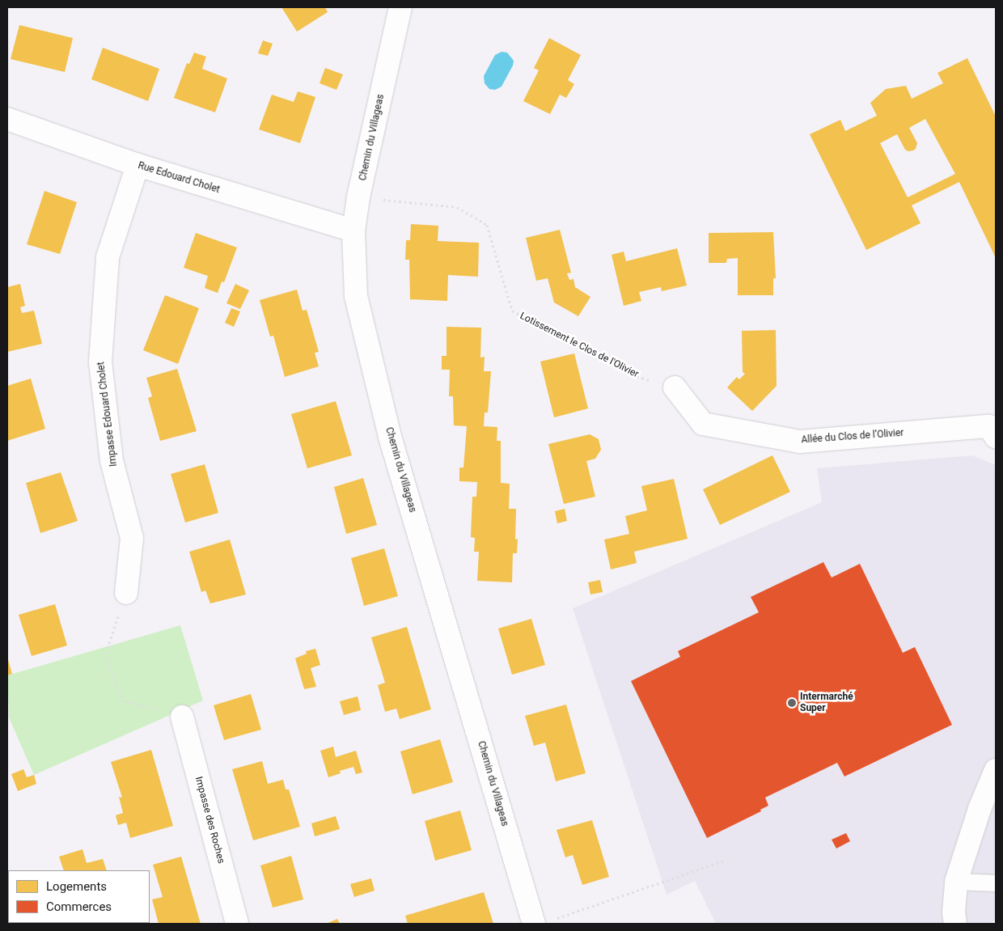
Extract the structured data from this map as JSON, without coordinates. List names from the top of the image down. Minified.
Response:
{"streets":{"street":["Chemin du Villageas","Rue Edouard Cholet","Impasse Edouard Cholet","Allée du Clos de l’Olivier","Impasse des Roches"],"path":["Lotissement le Clos de l'Olivier"]},"crossings":[["Chemin du Villageas","Rue Edouard Cholet"],["Chemin du Villageas","Lotissement le Clos de l'Olivier"],["Rue Edouard Cholet","Impasse Edouard Cholet"],["Lotissement le Clos de l'Olivier","Allée du Clos de l’Olivier"]],"places":["Intermarché Super"],"legend":["Logements","Commerces"]}
